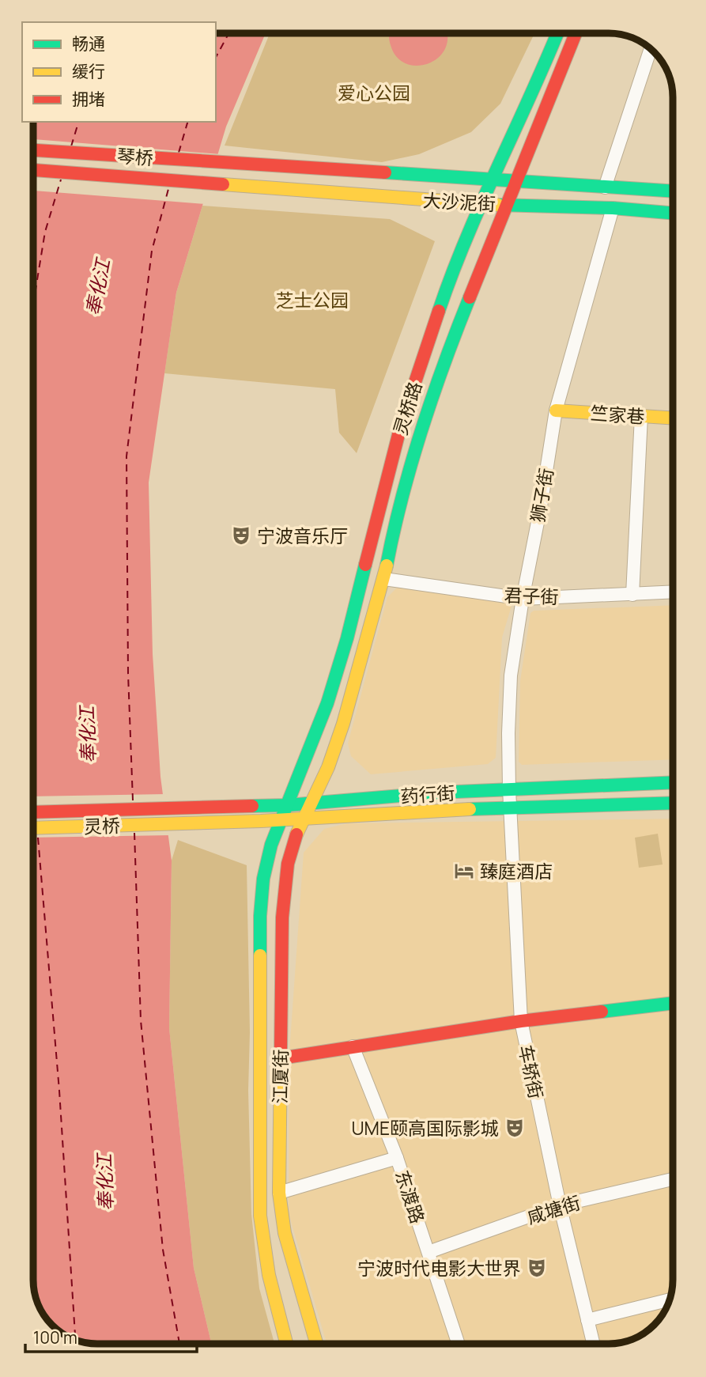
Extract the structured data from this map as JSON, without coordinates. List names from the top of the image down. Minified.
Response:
{"streets":{"main road":["琴桥","大沙泥街","灵桥路","竺家巷","药行街","灵桥","江厦街"],"street":["狮子街","君子街","车轿街","东渡路","咸塘街"]},"crossings":[["琴桥","大沙泥街"],["大沙泥街","灵桥路"],["大沙泥街","狮子街"],["灵桥路","君子街"],["灵桥路","药行街"],["灵桥路","江厦街"],["竺家巷","狮子街"],["狮子街","君子街"],["狮子街","药行街"],["狮子街","车轿街"],["药行街","灵桥"],["药行街","车轿街"],["药行街","江厦街"],["车轿街","咸塘街"],["东渡路","咸塘街"]],"water":["奉化江"],"parks":["爱心公园","芝士公园"],"places":{"theatre":["宁波音乐厅","UME颐高国际影城","宁波时代电影大世界"],"hotel":["臻庭酒店"]},"legend":["畅通","缓行","拥堵"],"scale_bar":"100 m"}
